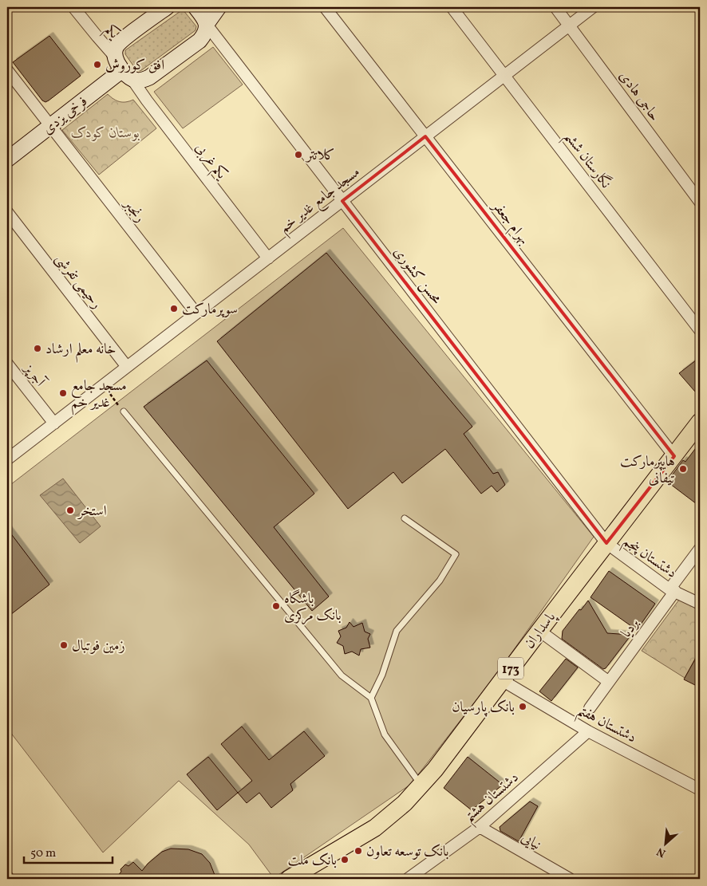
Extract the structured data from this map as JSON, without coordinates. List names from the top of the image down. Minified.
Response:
{"streets":{"main road":["فرخی یزدی","پاسداران","173"],"street":["یکم","حاجی هادی","نگارستان ششم","یکم غربی","مسجد جامع غدیر خم","رنجبر","بهرام جعفر","محسن کشوری","رحیمی تفرشی","آجرپز","دشتستان پنجم","بردیا","دشتستان هفتم","دشتستان هشتم","نیایی"]},"crossings":[["حاجی هادی","مسجد جامع غدیر خم"],["فرخی یزدی","یکم غربی"],["فرخی یزدی","رنجبر"],["نگارستان ششم","مسجد جامع غدیر خم"],["یکم غربی","مسجد جامع غدیر خم"],["مسجد جامع غدیر خم","رنجبر"],["مسجد جامع غدیر خم","بهرام جعفر"],["مسجد جامع غدیر خم","محسن کشوری"],["مسجد جامع غدیر خم","رحیمی تفرشی"],["مسجد جامع غدیر خم","آجرپز"],["بهرام جعفر","پاسداران"],["محسن کشوری","دشتستان پنجم"],["محسن کشوری","پاسداران"],["دشتستان پنجم","بردیا"],["دشتستان پنجم","پاسداران"],["پاسداران","دشتستان هفتم"],["دشتستان هفتم","دشتستان هشتم"],["دشتستان هشتم","نیایی"]],"parks":["بوستان کودک"],"places":["افق کوروش","کلاتتر","سوپرمارکت","خانه معلم ارشاد","مسجد جامع غدیر خم","هایپرمارکت تیفانی","استخر","باشگاه بانک مرکزی","زمین فوتبال","بانک پارسیان","بانک توسعه تعاون","بانک ملت"],"scale_bar":"50 m","north":"bottom left"}
